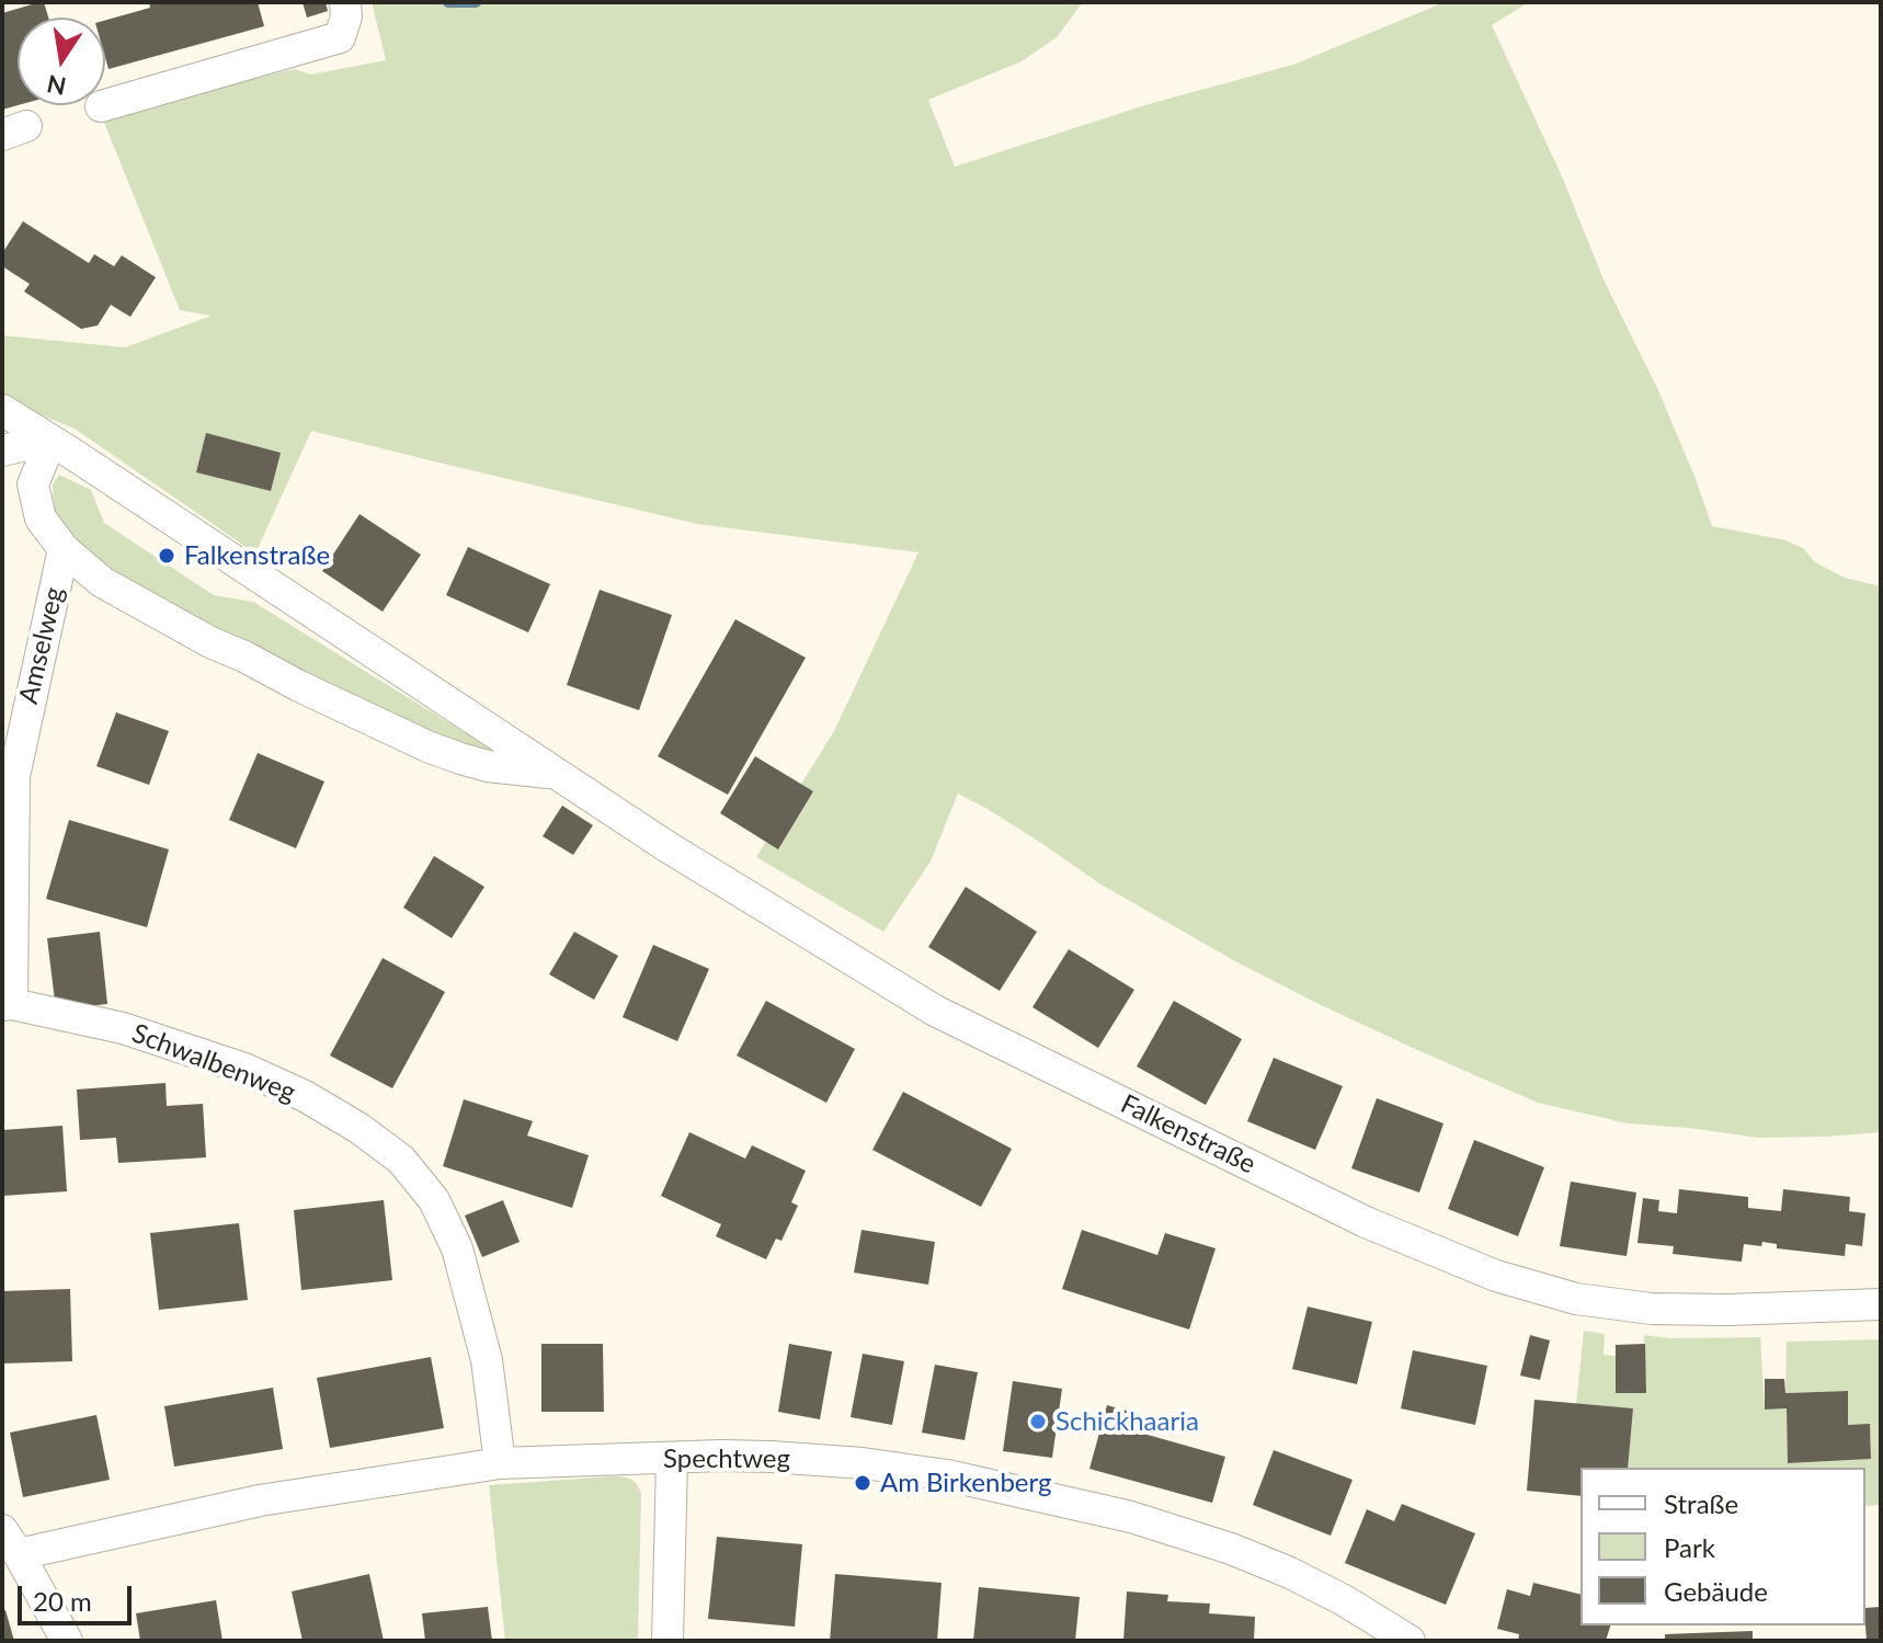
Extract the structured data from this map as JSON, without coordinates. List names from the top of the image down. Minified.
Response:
{"streets":{"street":["Amselweg","Schwalbenweg","Falkenstraße","Spechtweg"]},"crossings":[["Amselweg","Schwalbenweg"],["Amselweg","Falkenstraße"],["Schwalbenweg","Spechtweg"]],"places":["Falkenstraße","Schickhaaria","Am Birkenberg"],"legend":["Straße","Park","Gebäude"],"scale_bar":"20 m","north":"bottom"}
